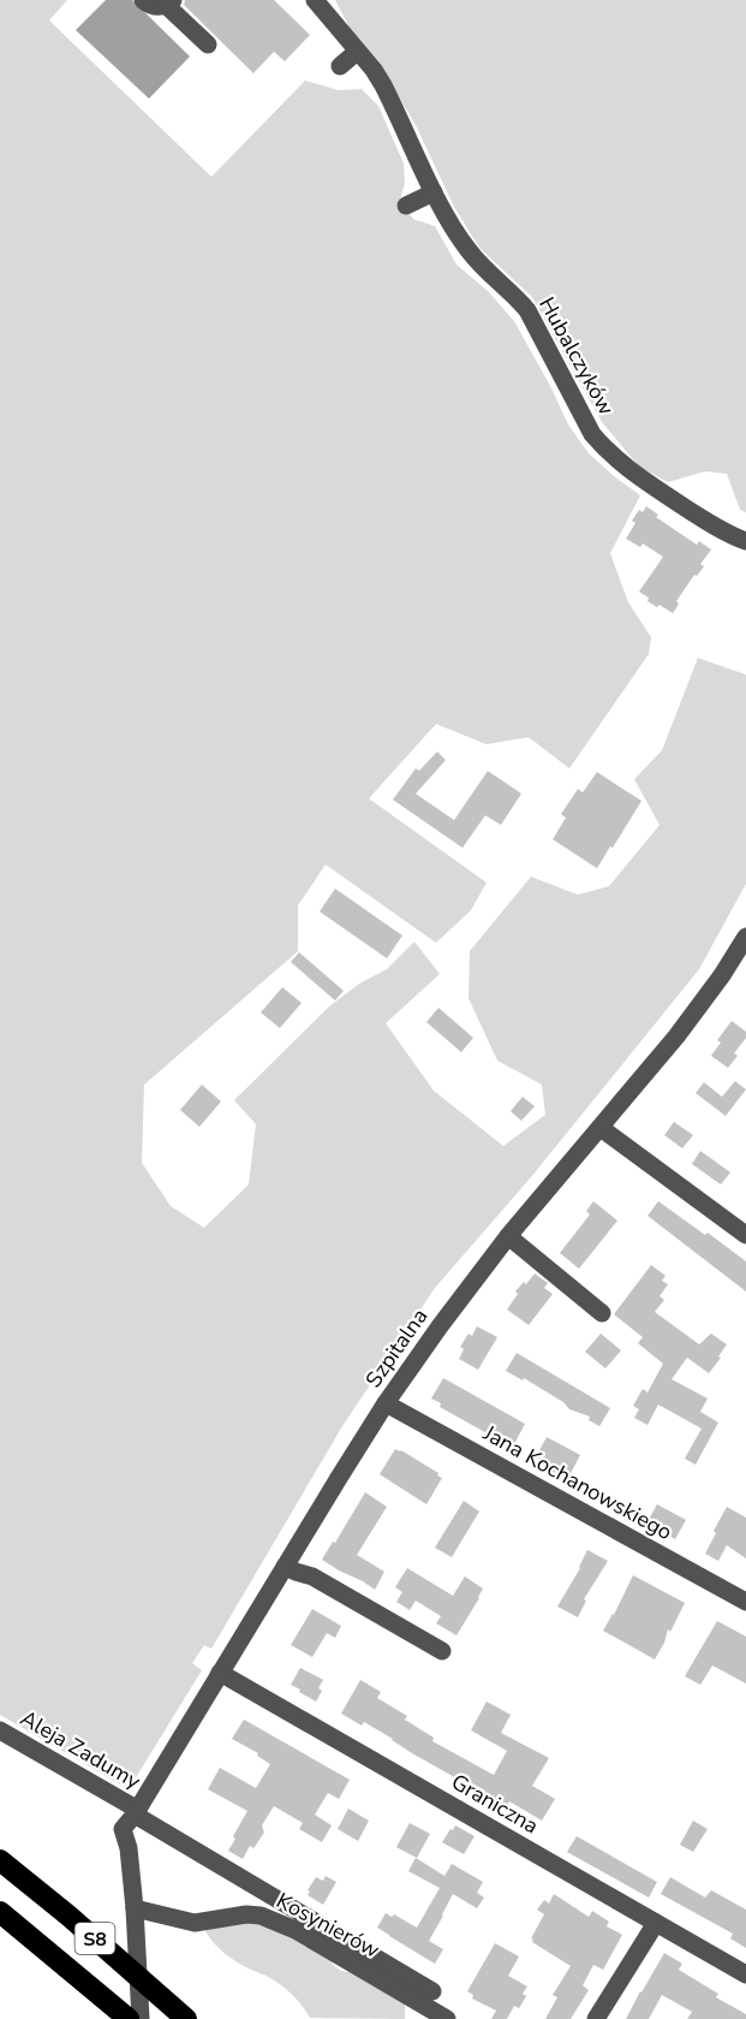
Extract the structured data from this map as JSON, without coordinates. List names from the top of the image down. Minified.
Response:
{"streets":{"highway":["S8"],"street":["Hubalczyków","Szpitalna","Jana Kochanowskiego","Aleja Zadumy","Graniczna","Kosynierów"]},"crossings":[["Szpitalna","Jana Kochanowskiego"],["Szpitalna","Aleja Zadumy"],["Szpitalna","Graniczna"]]}
